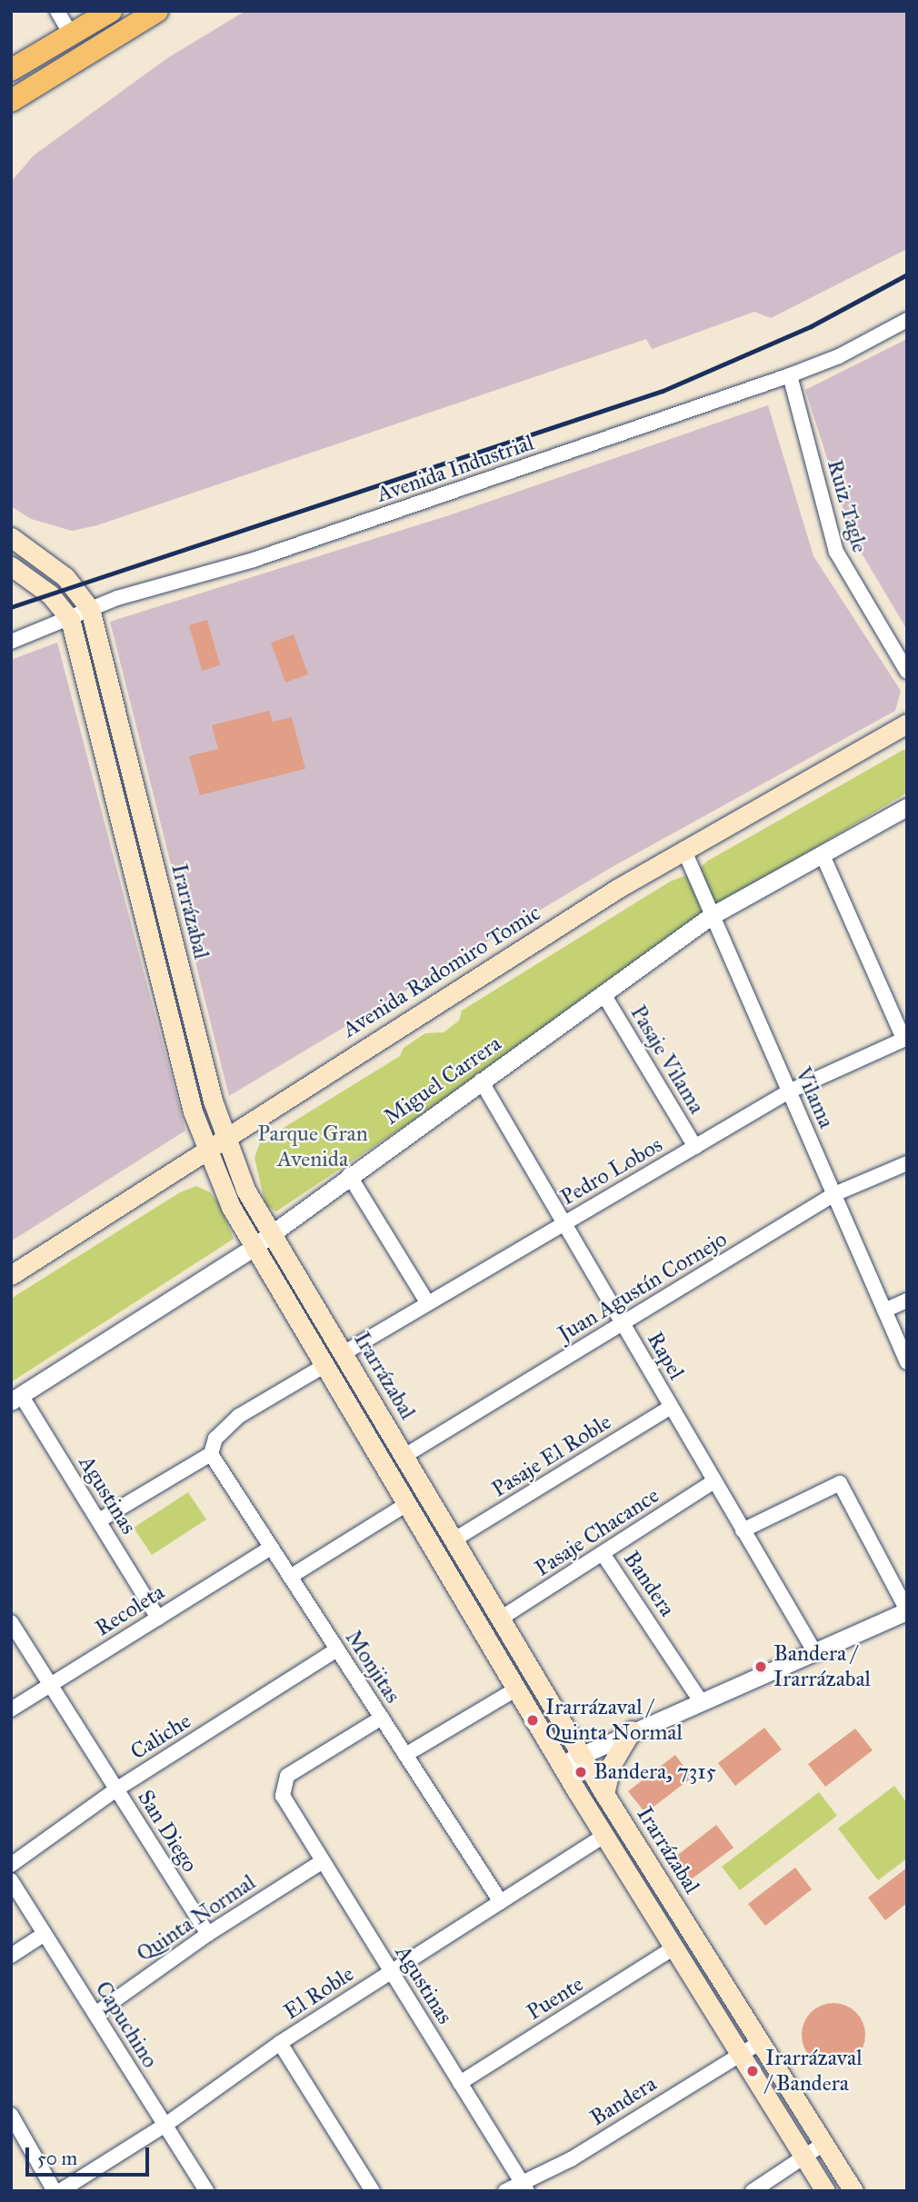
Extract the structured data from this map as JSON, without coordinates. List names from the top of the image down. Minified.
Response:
{"streets":{"main road":["Irarrázabal","Avenida Radomiro Tomic"],"street":["Avenida Industrial","Ruiz Tagle","Pasaje Vilama","Miguel Carrera","Vilama","Pedro Lobos","Juan Agustín Cornejo","Rapel","Pasaje El Roble","Agustinas","Pasaje Chacance","Bandera","Recoleta","Monjitas","Caliche","San Diego","Quinta Normal","El Roble","Puente","Capuchino"]},"crossings":[["Avenida Industrial","Ruiz Tagle"],["Avenida Industrial","Irarrázabal"],["Irarrázabal","Avenida Radomiro Tomic"],["Irarrázabal","Miguel Carrera"],["Irarrázabal","Pedro Lobos"],["Irarrázabal","Juan Agustín Cornejo"],["Irarrázabal","Pasaje El Roble"],["Irarrázabal","Pasaje Chacance"],["Irarrázabal","Bandera"],["Irarrázabal","El Roble"],["Irarrázabal","Puente"],["Avenida Radomiro Tomic","Vilama"],["Pasaje Vilama","Miguel Carrera"],["Pasaje Vilama","Pedro Lobos"],["Miguel Carrera","Vilama"],["Miguel Carrera","Rapel"],["Miguel Carrera","Agustinas"],["Vilama","Pedro Lobos"],["Vilama","Juan Agustín Cornejo"],["Pedro Lobos","Rapel"],["Juan Agustín Cornejo","Rapel"],["Rapel","Pasaje El Roble"],["Rapel","Pasaje Chacance"],["Agustinas","Bandera"],["Agustinas","Recoleta"],["Agustinas","Monjitas"],["Agustinas","Quinta Normal"],["Agustinas","El Roble"],["Agustinas","Puente"],["Pasaje Chacance","Bandera"],["Recoleta","Monjitas"],["Recoleta","San Diego"],["Monjitas","Caliche"],["Monjitas","El Roble"],["Caliche","San Diego"],["San Diego","Quinta Normal"],["Quinta Normal","Capuchino"],["El Roble","Capuchino"]],"parks":["Parque Gran Avenida"],"places":["Bandera / Irarrázabal","Irarrázaval / Quinta Normal","Bandera, 7315","Irarrázaval / Bandera"],"scale_bar":"50 m"}
